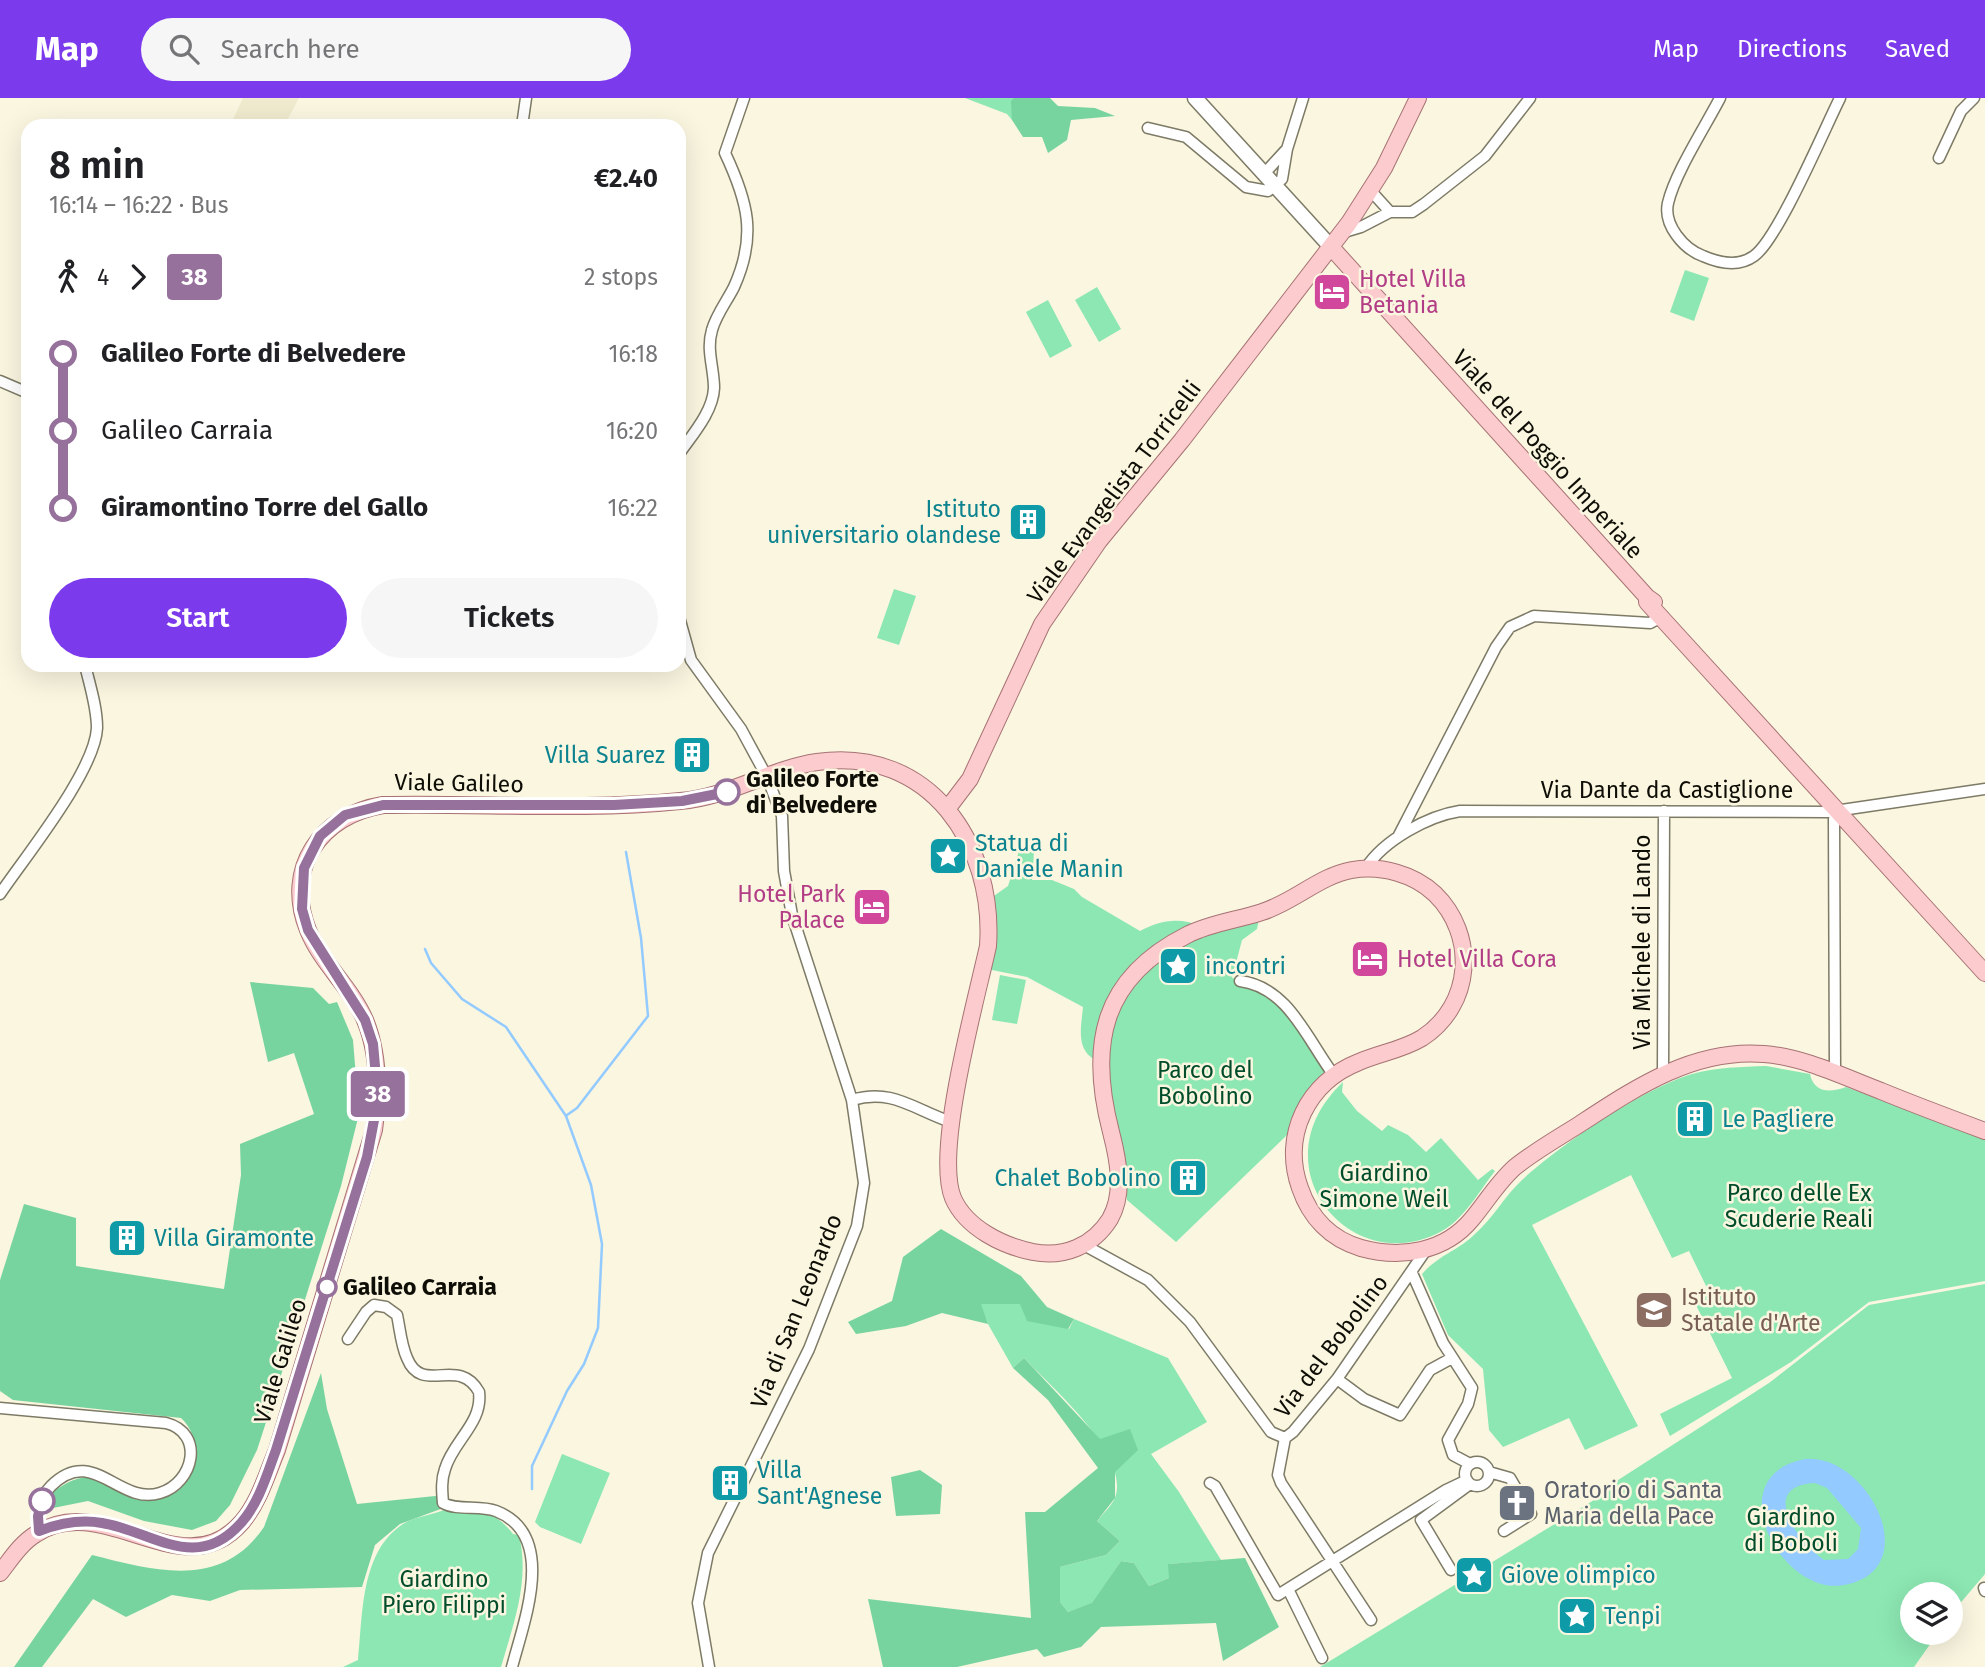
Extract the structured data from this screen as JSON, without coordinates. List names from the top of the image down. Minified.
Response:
{"streets":{"main road":["Viale del Poggio Imperiale","Viale Evangelista Torricelli","Viale Galileo"],"street":["Via Dante da Castiglione","Via Michele di Lando","Via di San Leonardo","Via del Bobolino"]},"crossings":[["Viale del Poggio Imperiale","Viale Evangelista Torricelli"],["Viale del Poggio Imperiale","Via Dante da Castiglione"],["Viale Evangelista Torricelli","Viale Galileo"],["Viale Galileo","Via di San Leonardo"],["Via Dante da Castiglione","Via Michele di Lando"]],"parks":["Parco del Bobolino","Giardino Simone Weil","Parco delle Ex Scuderie Reali","Giardino di Boboli","Giardino Piero Filippi"],"places":{"hotel":["Hotel Villa Betania","Hotel Park Palace","Hotel Villa Cora"],"building":["Istituto universitario olandese","Villa Suarez","Le Pagliere","Chalet Bobolino","Villa Giramonte","Villa Sant'Agnese"],"other":["Galileo Forte di Belvedere","Galileo Carraia"],"place":["Statua di Daniele Manin","incontri","Giove olimpico","Tenpi"],"school or university":["Istituto Statale d'Arte"],"church":["Oratorio di Santa Maria della Pace"]},"lines":["bus line 38"],"page":{"header":"Map","search":"Search here","nav":["Map","Directions","Saved"],"on_map":"38","heading":["8 min","16:14 – 16:22 · Bus","€2.40"],"legs":["4","38","2 stops"],"list":[{"name":"Galileo Forte di Belvedere","value":"16:18"},{"name":"Galileo Carraia","value":"16:20"},{"name":"Giramontino Torre del Gallo","value":"16:22"}],"buttons":["Start","Tickets"]}}
